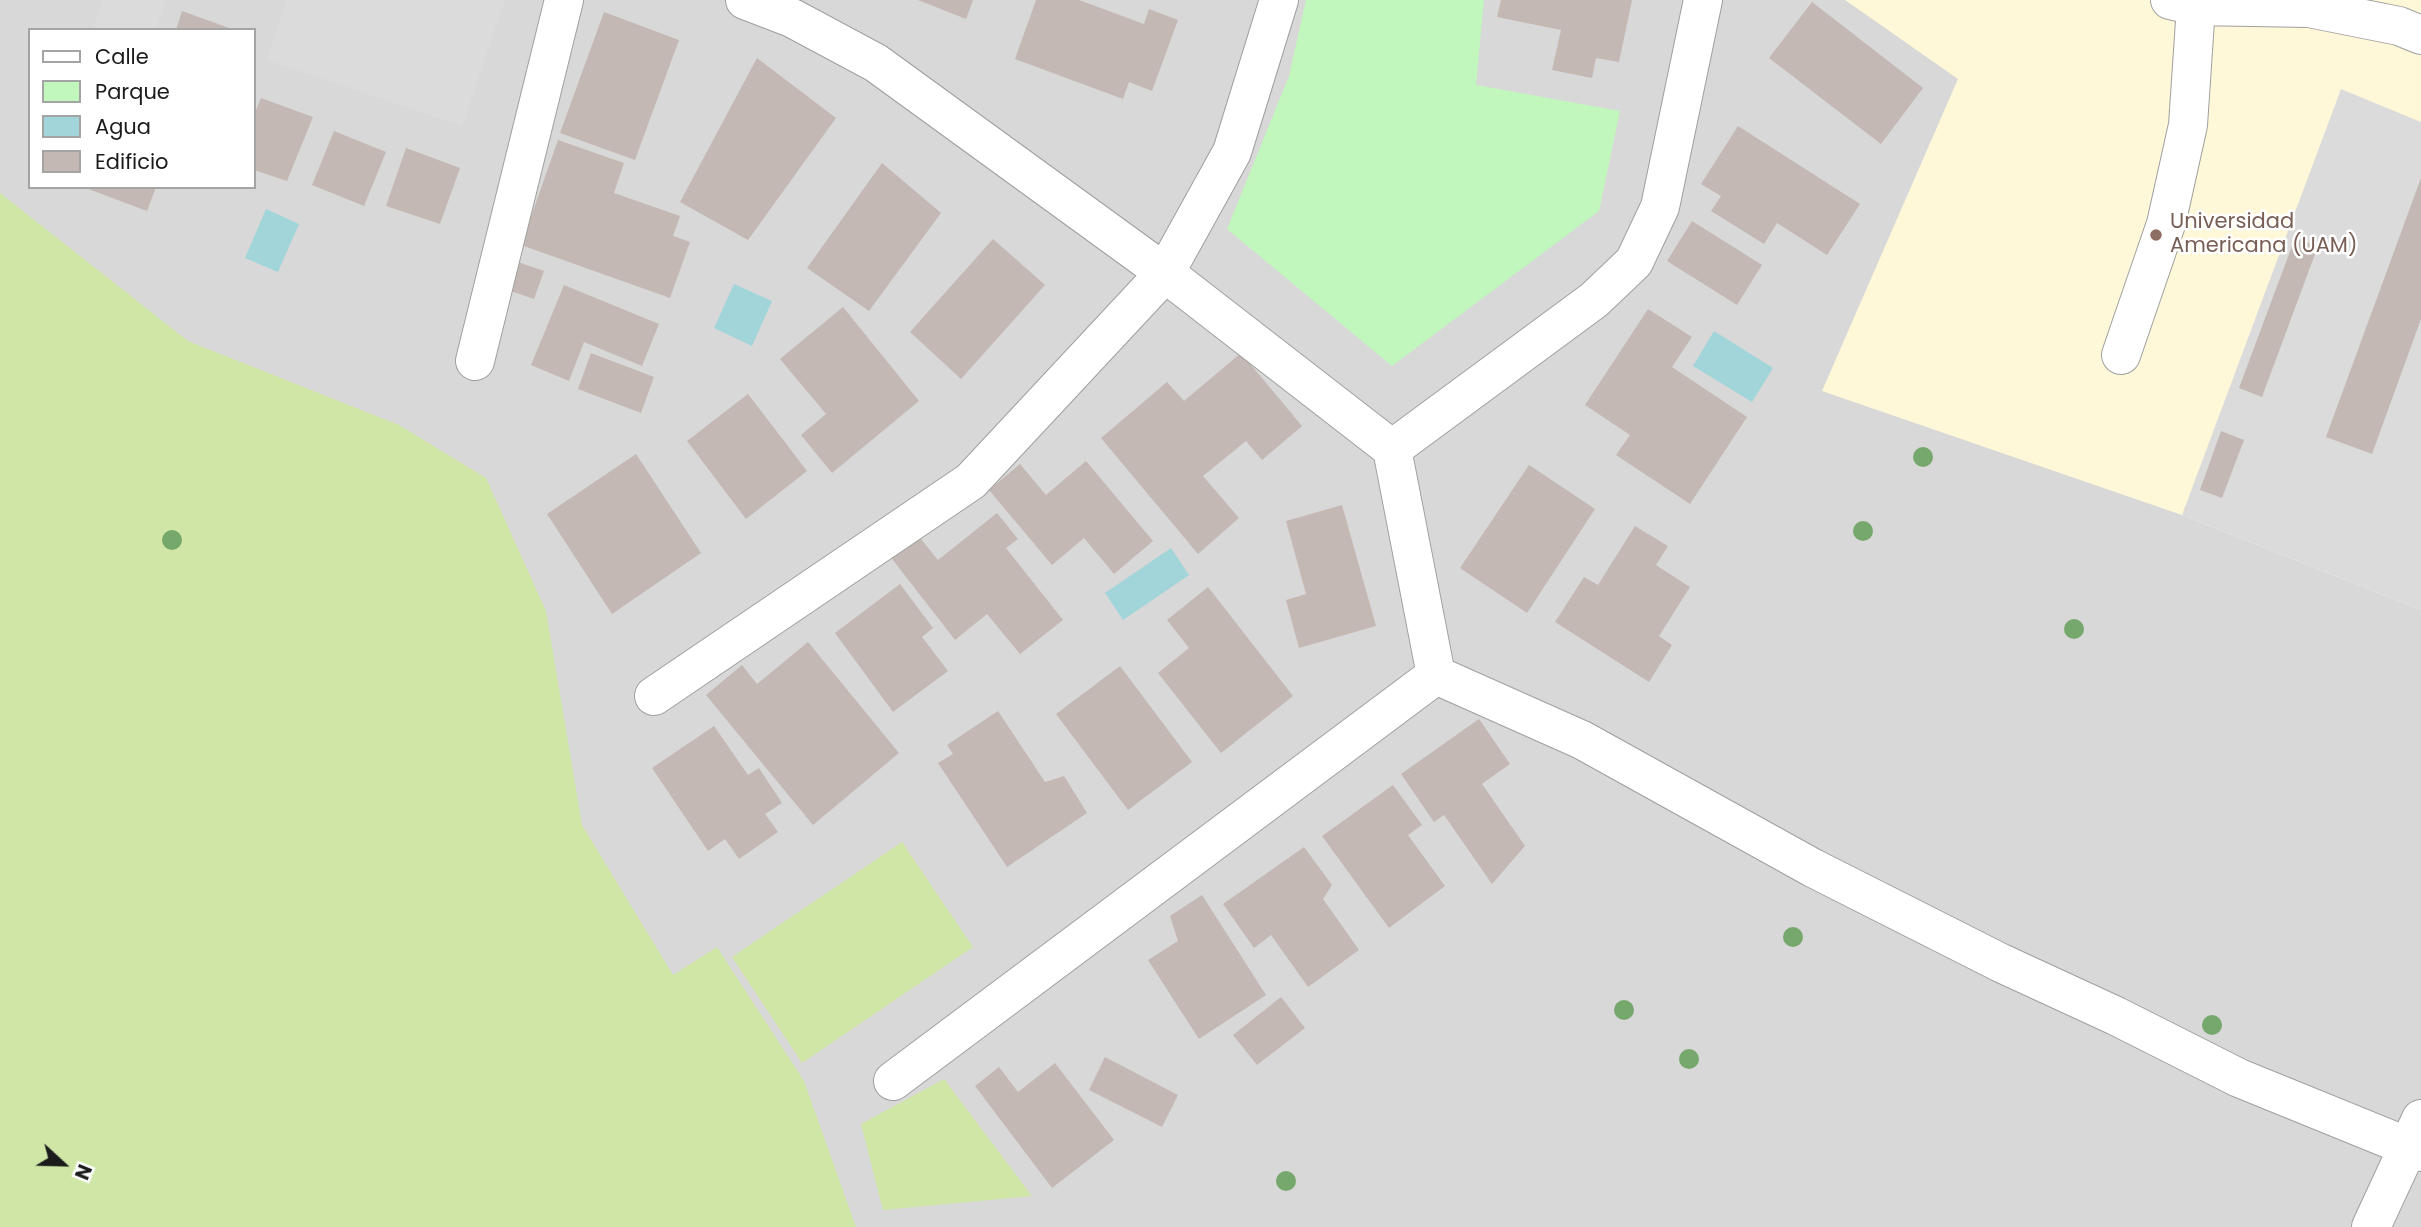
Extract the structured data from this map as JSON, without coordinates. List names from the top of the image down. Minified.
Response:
{"places":["Universidad Americana (UAM)"],"legend":["Calle","Parque","Agua","Edificio"],"north":"right"}
